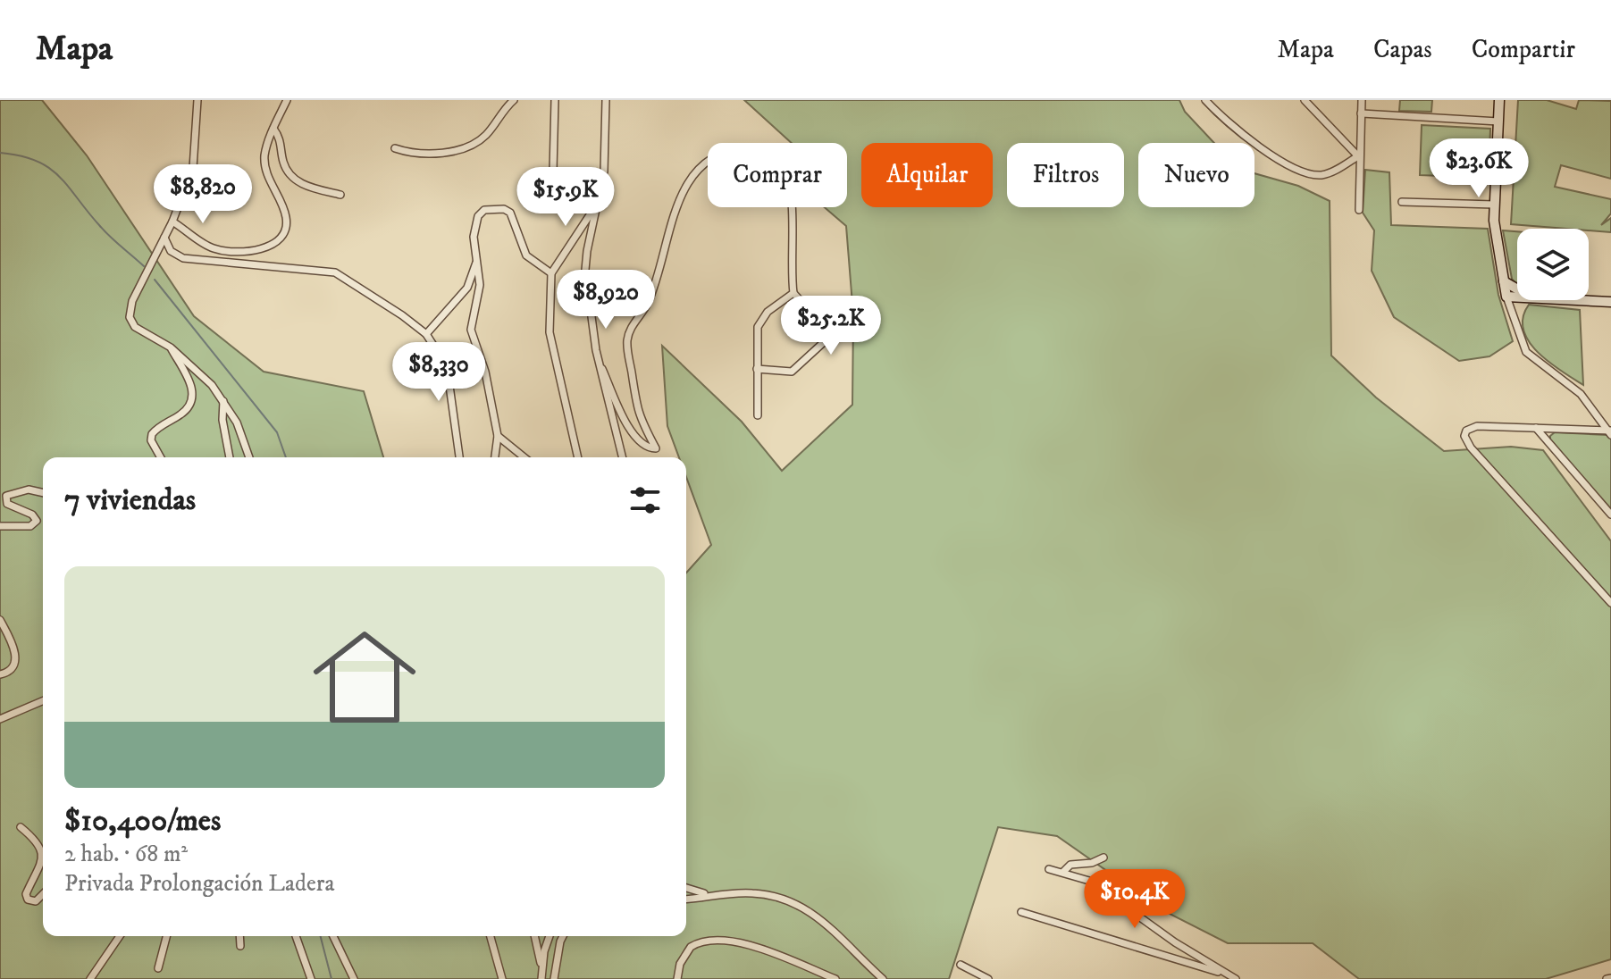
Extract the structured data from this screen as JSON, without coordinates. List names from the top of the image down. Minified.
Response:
{"page":{"header":"Mapa","nav":["Mapa","Capas","Compartir"],"price":["$23.6K","$8,820","$15.9K","$8,920","$25.2K","$8,330","$10.4K"],"chip":["Comprar","Alquilar","Filtros","Nuevo"],"heading":"7 viviendas","list":[{"name":"$10,400/mes","note":"2 hab. · 68 m² · Privada Prolongación Ladera"}]}}
